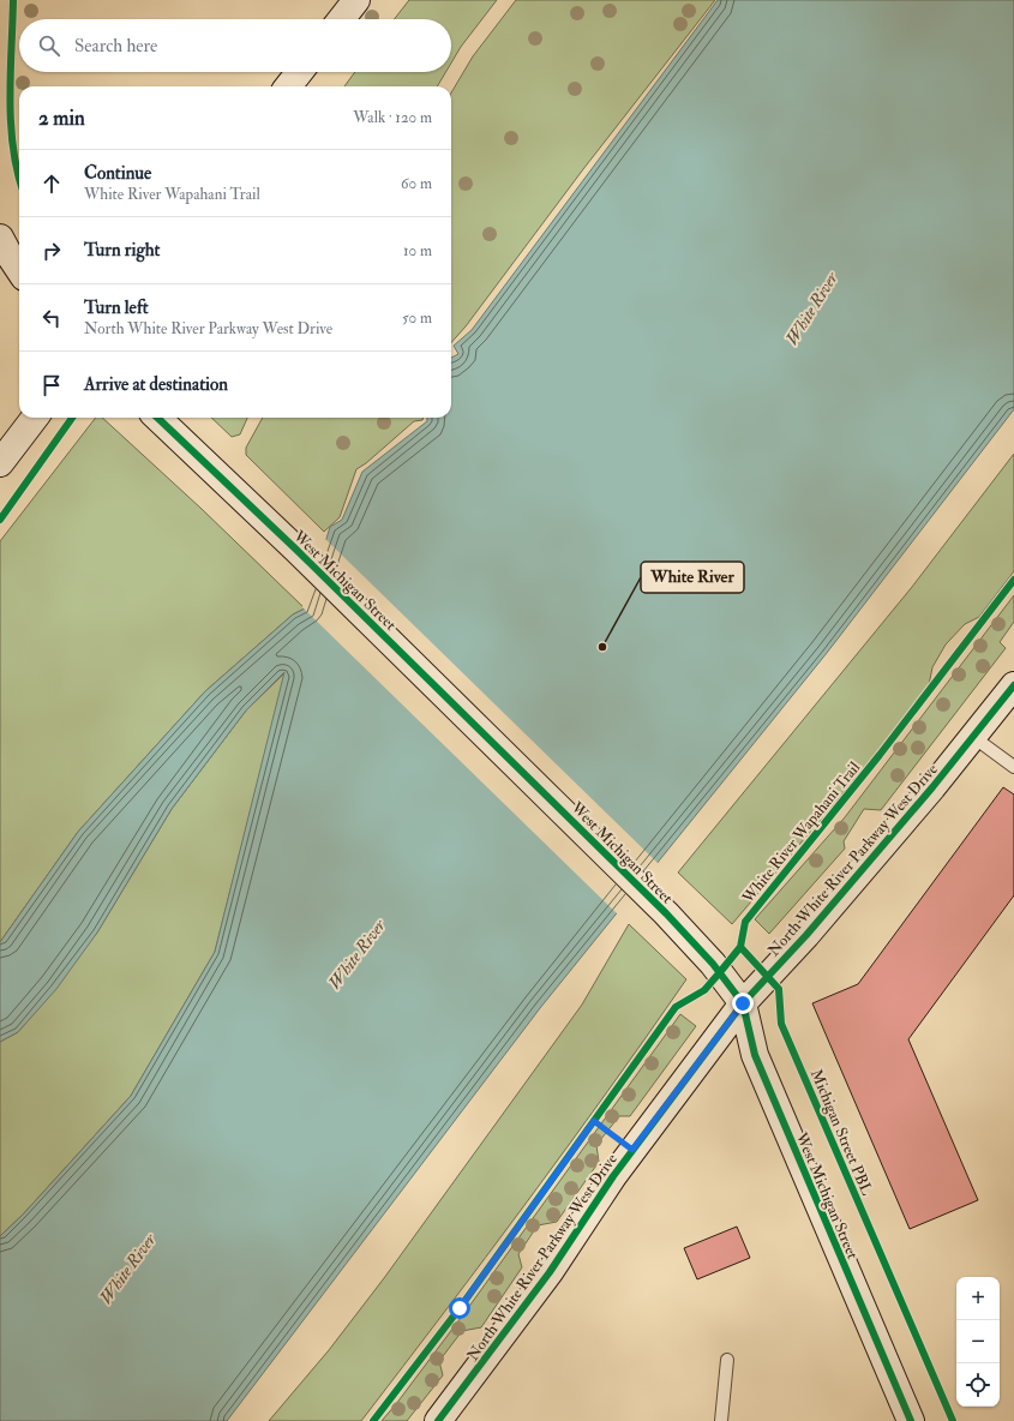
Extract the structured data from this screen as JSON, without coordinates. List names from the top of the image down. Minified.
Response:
{"streets":{"main road":["West Michigan Street","North White River Parkway West Drive"],"cycle path":["White River Wapahani Trail","Michigan Street PBL"]},"crossings":[["West Michigan Street","North White River Parkway West Drive"]],"water":["White River"],"places":["White River"],"page":{"search":"Search here","heading":["2 min","Walk · 120 m"],"list":[["Continue","White River Wapahani Trail","60 m"],["Turn right","10 m"],["Turn left","North White River Parkway West Drive","50 m"],"Arrive at destination"],"map_buttons":["+","−"]}}
